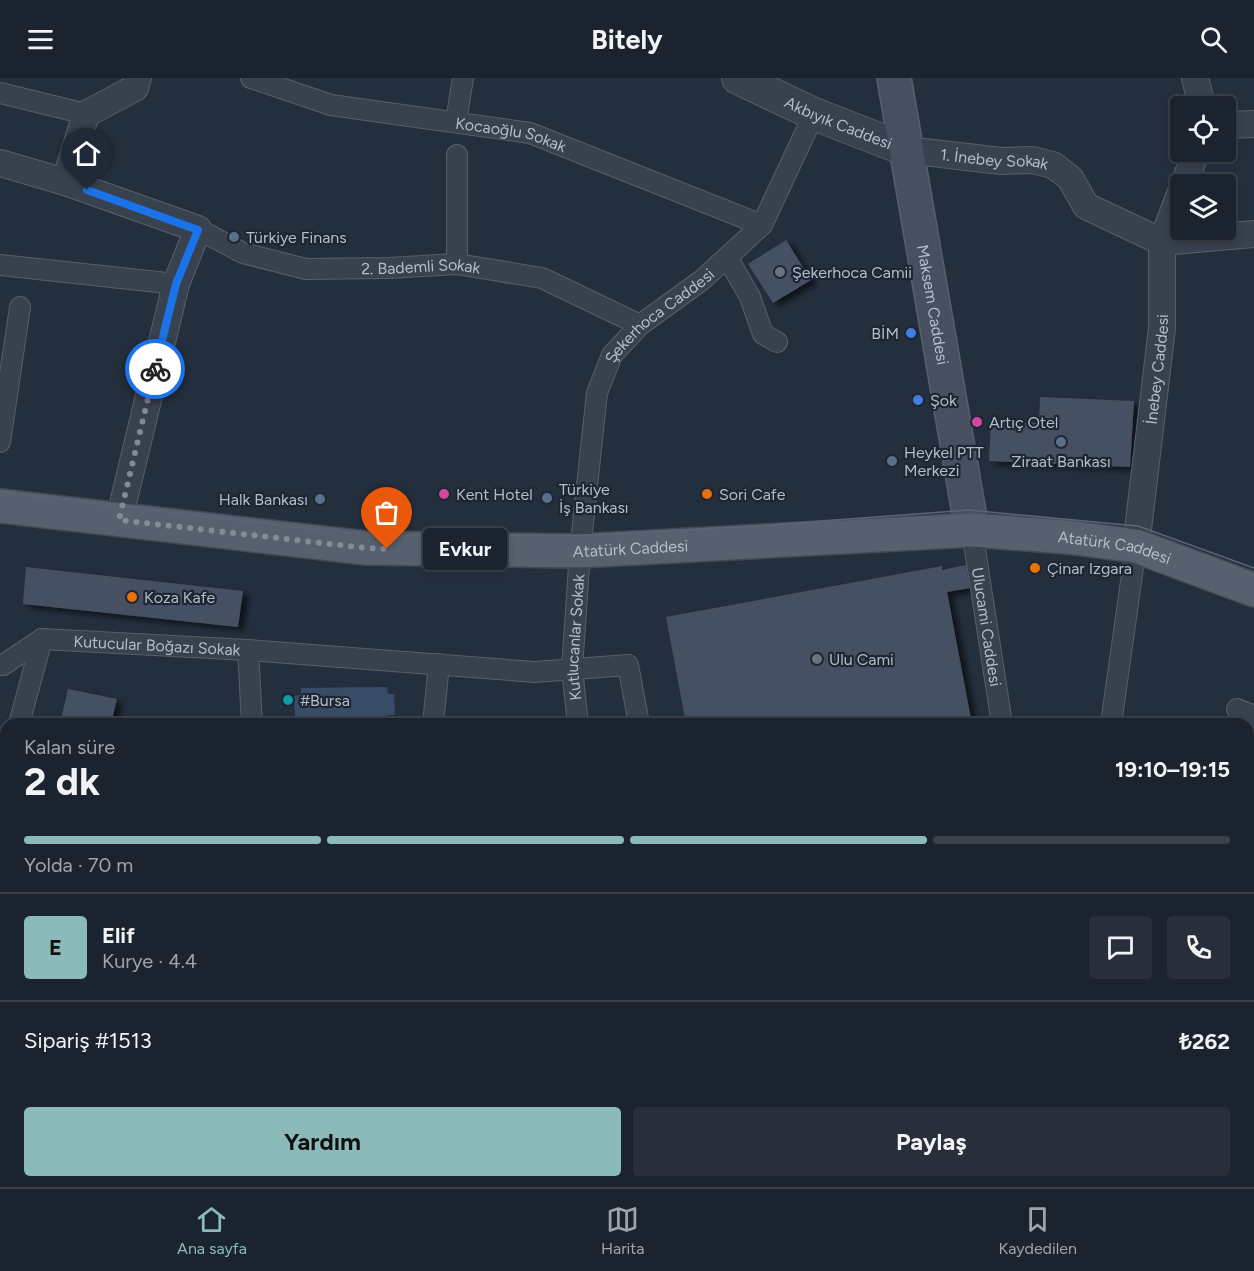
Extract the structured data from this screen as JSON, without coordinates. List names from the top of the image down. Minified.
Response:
{"streets":{"main road":["Maksem Caddesi","Atatürk Caddesi"],"street":["Akbıyık Caddesi","Kocaoğlu Sokak","1. İnebey Sokak","2. Bademli Sokak","Şekerhoca Caddesi","İnebey Caddesi","Ulucami Caddesi","Kutlucanlar Sokak","Kutucular Boğazı Sokak"]},"crossings":[["Akbıyık Caddesi","1. İnebey Sokak"],["Akbıyık Caddesi","Maksem Caddesi"],["Akbıyık Caddesi","Şekerhoca Caddesi"],["Kocaoğlu Sokak","Şekerhoca Caddesi"],["1. İnebey Sokak","Maksem Caddesi"],["1. İnebey Sokak","İnebey Caddesi"],["2. Bademli Sokak","Şekerhoca Caddesi"],["Maksem Caddesi","Atatürk Caddesi"],["Maksem Caddesi","Ulucami Caddesi"],["Şekerhoca Caddesi","Atatürk Caddesi"],["Şekerhoca Caddesi","Kutlucanlar Sokak"],["İnebey Caddesi","Atatürk Caddesi"],["Atatürk Caddesi","Ulucami Caddesi"],["Atatürk Caddesi","Kutlucanlar Sokak"]],"places":["Türkiye Finans","Şekerhoca Camii","BİM","Şok","Artıç Otel","Ziraat Bankası","Heykel PTT Merkezi","Kent Hotel","Sori Cafe","Türkiye İş Bankası","Halk Bankası","Evkur","Çinar Izgara","Koza Kafe","Ulu Cami","#Bursa"],"page":{"header":"Bitely","bubble":"Evkur","heading":["2 dk","Kalan süre","19:10–19:15"],"panel":["Elif","Kurye · 4.4","Sipariş #1513","₺262"],"bar":"Yolda · 70 m","round":"E","buttons":["Yardım","Paylaş"],"tabs":["Ana sayfa","Harita","Kaydedilen"]}}
